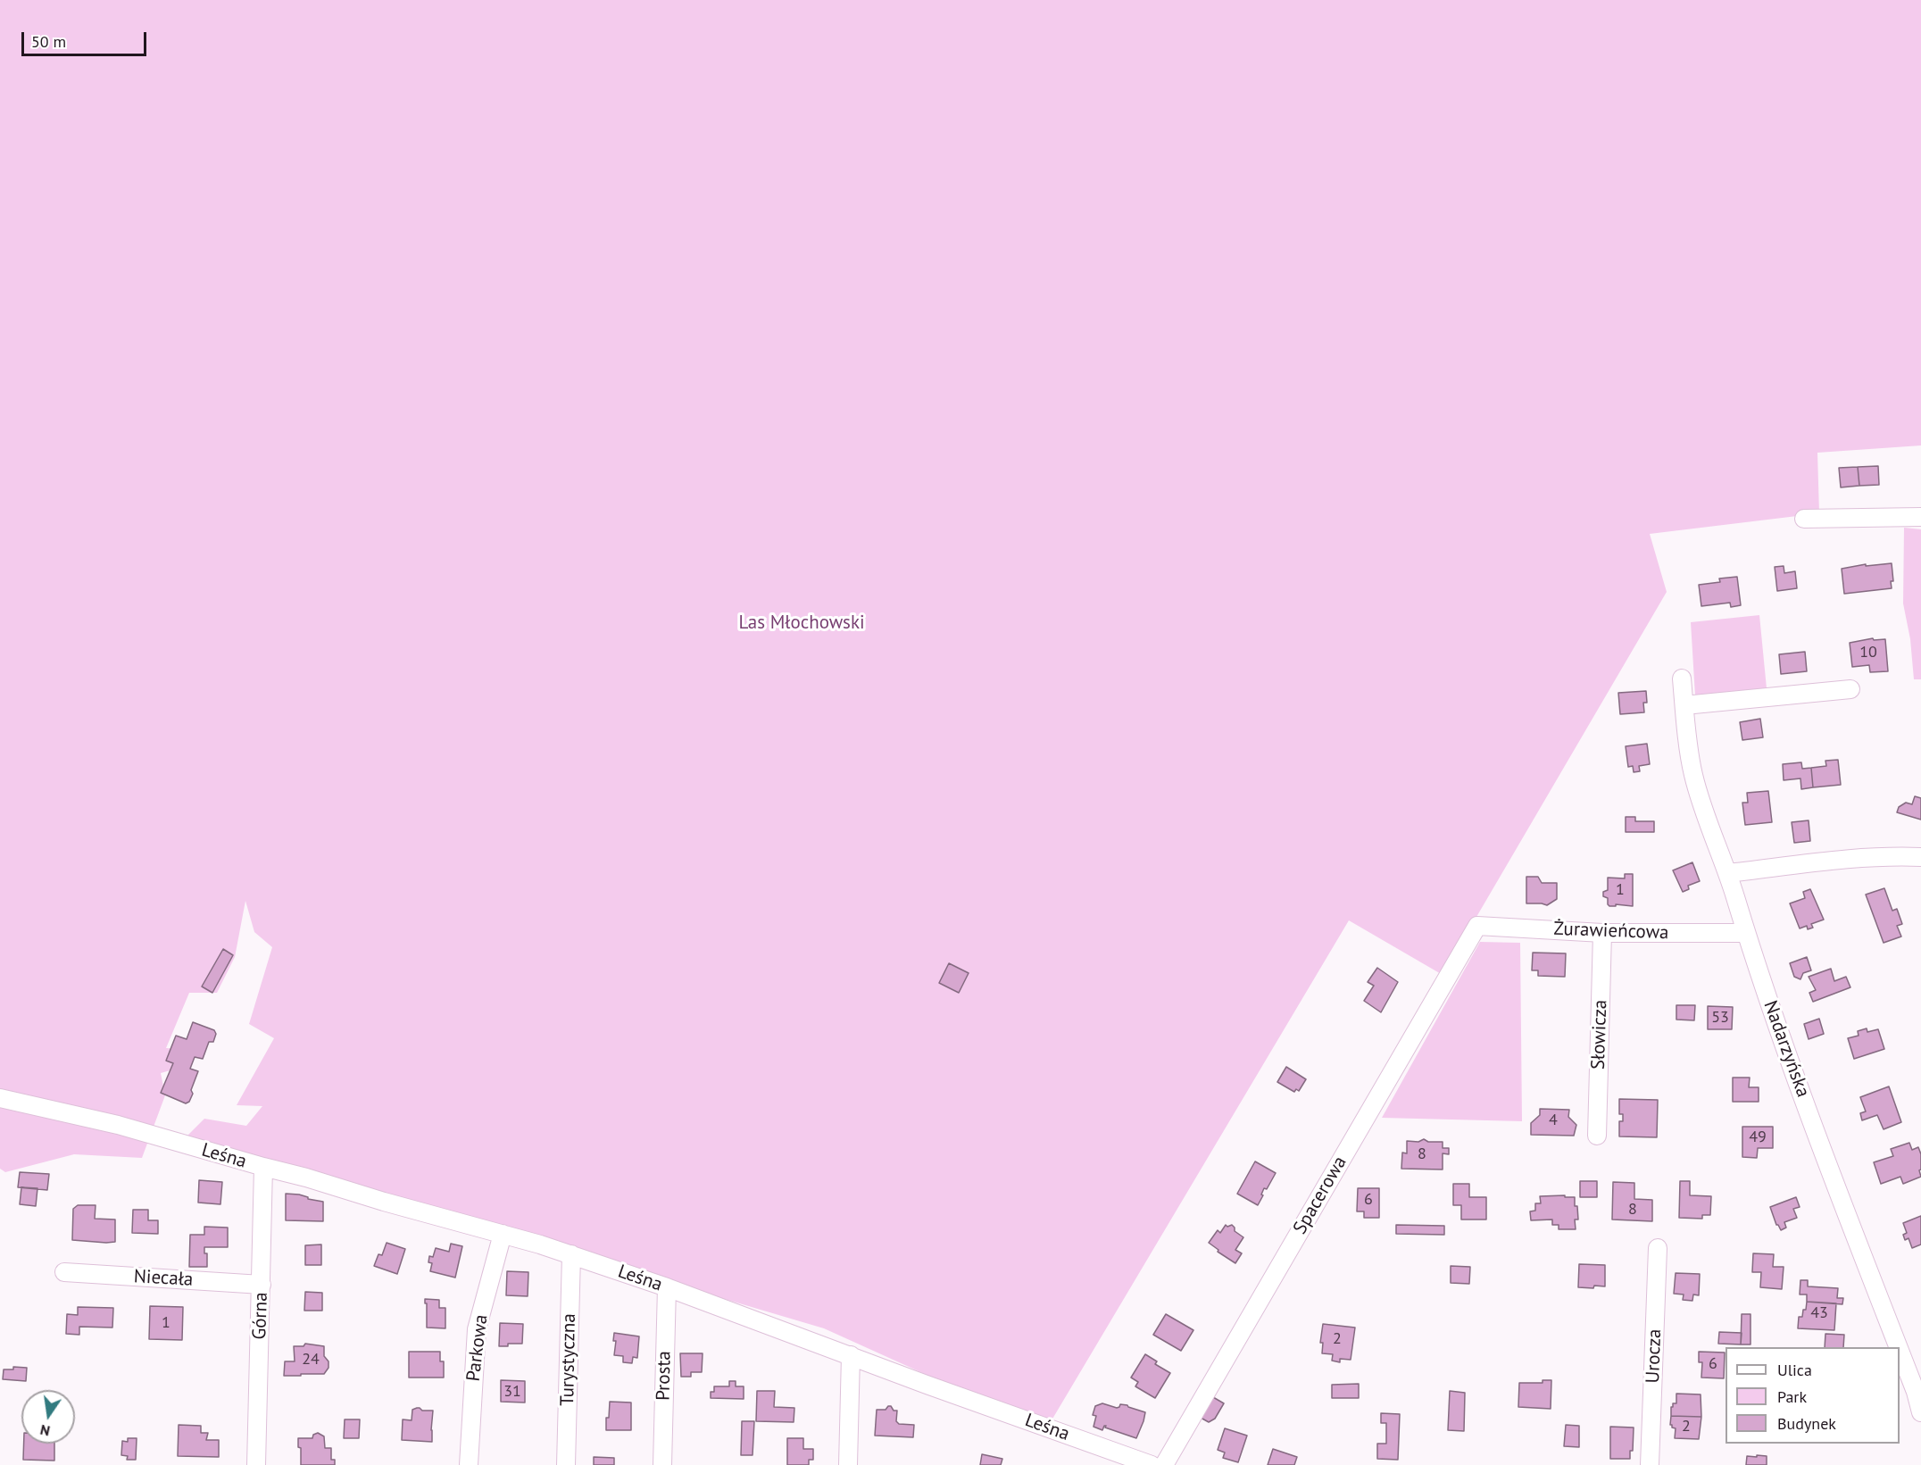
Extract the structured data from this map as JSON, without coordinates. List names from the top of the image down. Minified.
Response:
{"streets":{"street":["Żurawieńcowa","Słowicza","Nadarzyńska","Leśna","Spacerowa","Niecała","Górna","Parkowa","Urocza","Turystyczna","Prosta"]},"crossings":[["Żurawieńcowa","Słowicza"],["Żurawieńcowa","Nadarzyńska"],["Żurawieńcowa","Spacerowa"],["Leśna","Górna"],["Leśna","Parkowa"],["Leśna","Turystyczna"],["Leśna","Prosta"],["Niecała","Górna"]],"parks":["Las Młochowski"],"house_numbers":["10","1","53","4","49","8","6","8","43","1","2","24","6","31","2"],"legend":["Ulica","Park","Budynek"],"scale_bar":"50 m","north":"bottom"}
